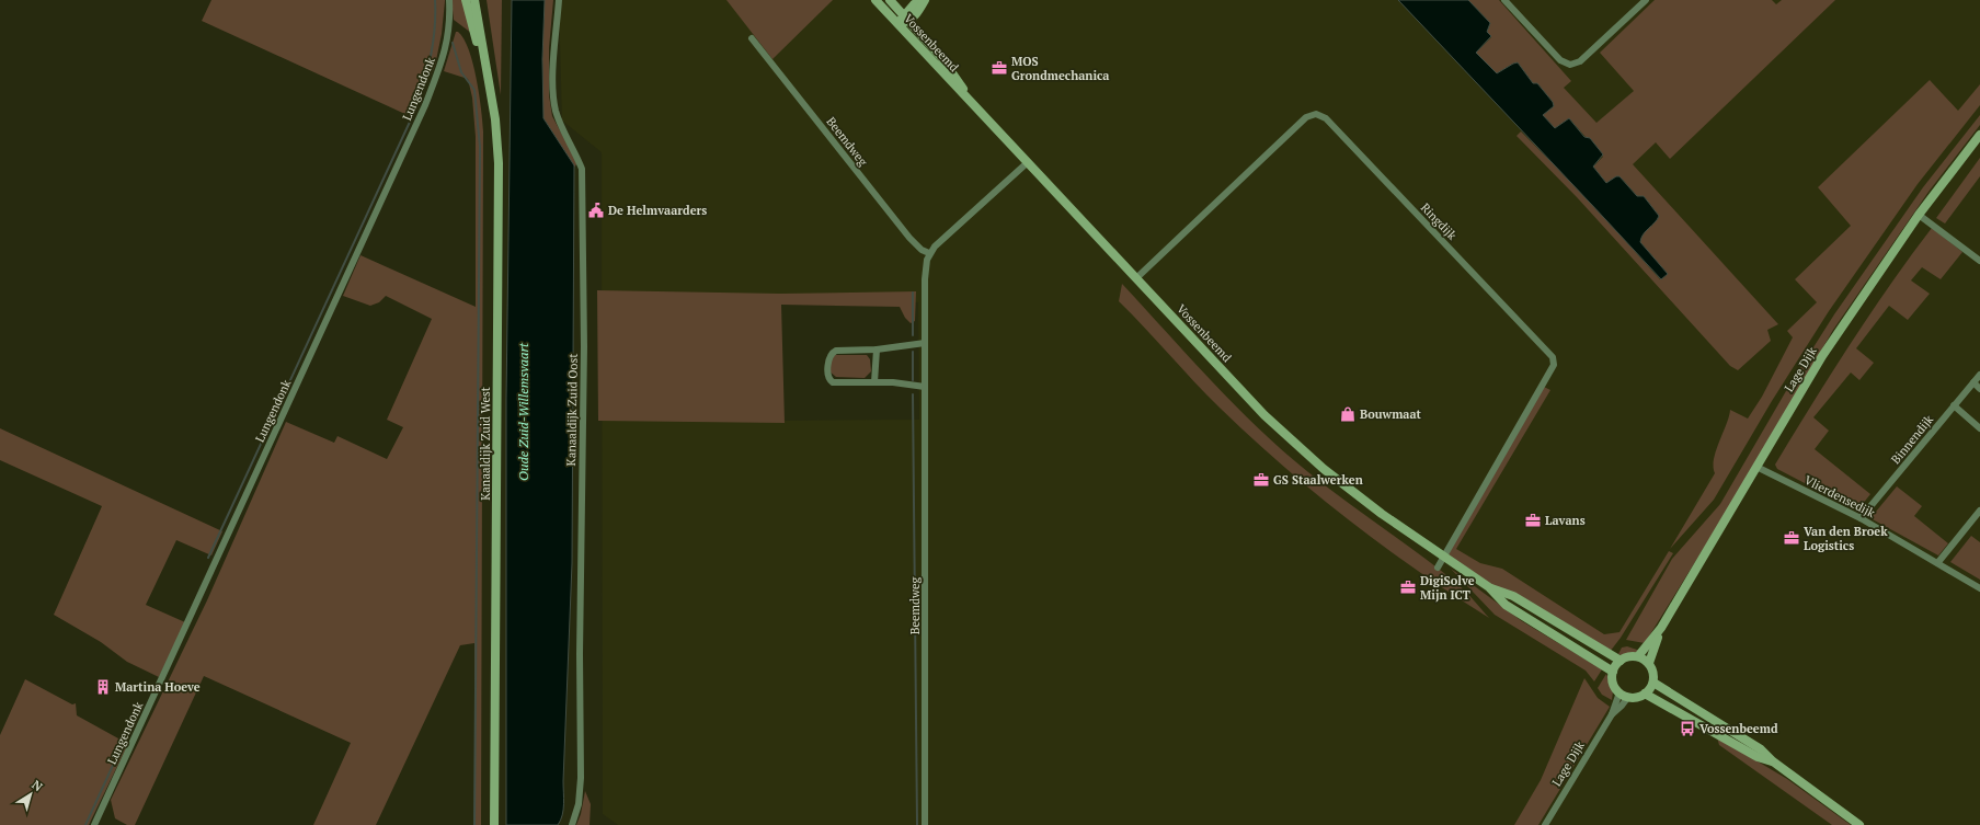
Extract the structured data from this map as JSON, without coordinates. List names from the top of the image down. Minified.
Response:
{"streets":{"main road":["Vossenbeemd","Lage Dijk","Kanaaldijk Zuid West"],"street":["Lungendonk","Beemdweg","Ringdijk","Kanaaldijk Zuid Oost","Binnendijk","Vlierdensedijk"]},"crossings":[["Vossenbeemd","Ringdijk"],["Vossenbeemd","Lage Dijk"],["Lage Dijk","Vlierdensedijk"],["Binnendijk","Vlierdensedijk"]],"water":["Oude Zuid-Willemsvaart"],"places":{"office":["MOS Grondmechanica","GS Staalwerken","Lavans","Van den Broek Logistics","DigiSolve Mijn ICT"],"public building":["De Helmvaarders"],"shop":["Bouwmaat"],"building":["Martina Hoeve"],"bus stop":["Vossenbeemd"]},"north":"top right"}
